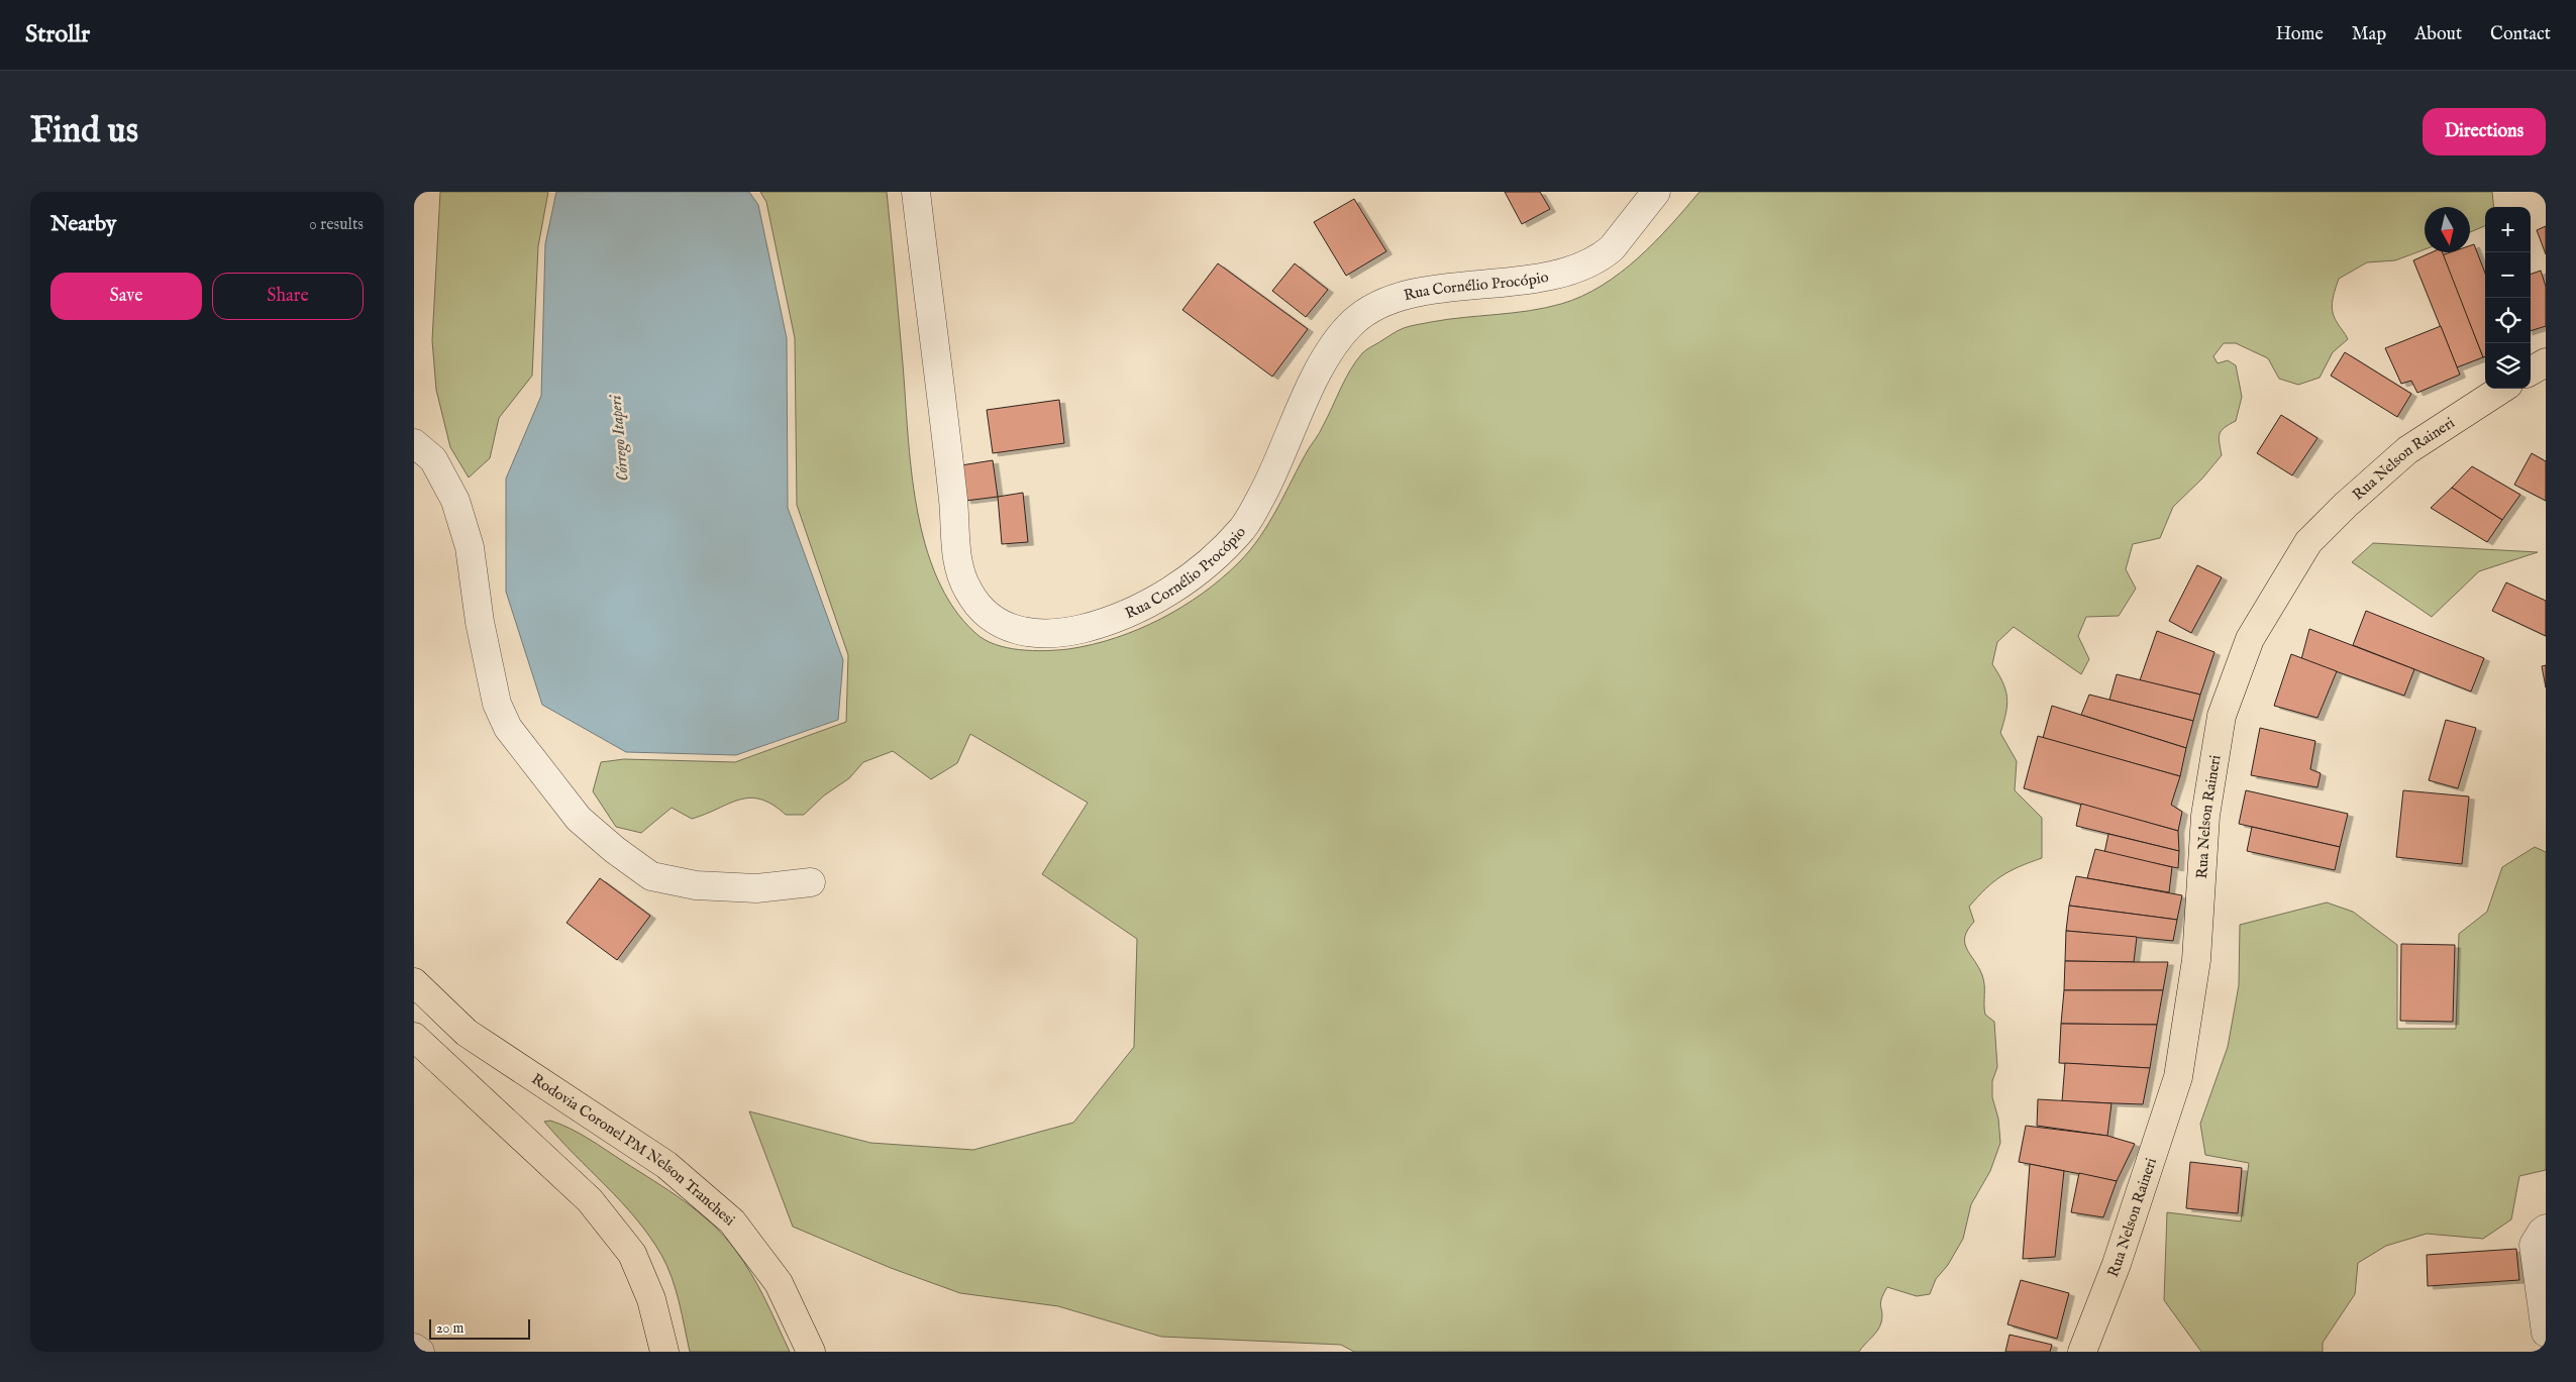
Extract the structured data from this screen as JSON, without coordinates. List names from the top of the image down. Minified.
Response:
{"streets":{"main road":["Rua Nelson Raineri","Rodovia Coronel PM Nelson Tranchesi"],"street":["Rua Cornélio Procópio"]},"water":["Córrego Itaperi"],"scale_bar":"20 m","north":"bottom","page":{"header":"Strollr","nav":["Home","Map","About","Contact"],"buttons":["Directions",["Save","Share"]],"title":"Find us","heading":["Nearby","0 results"],"map_buttons":["+","−"],"scale":"20 m"}}
